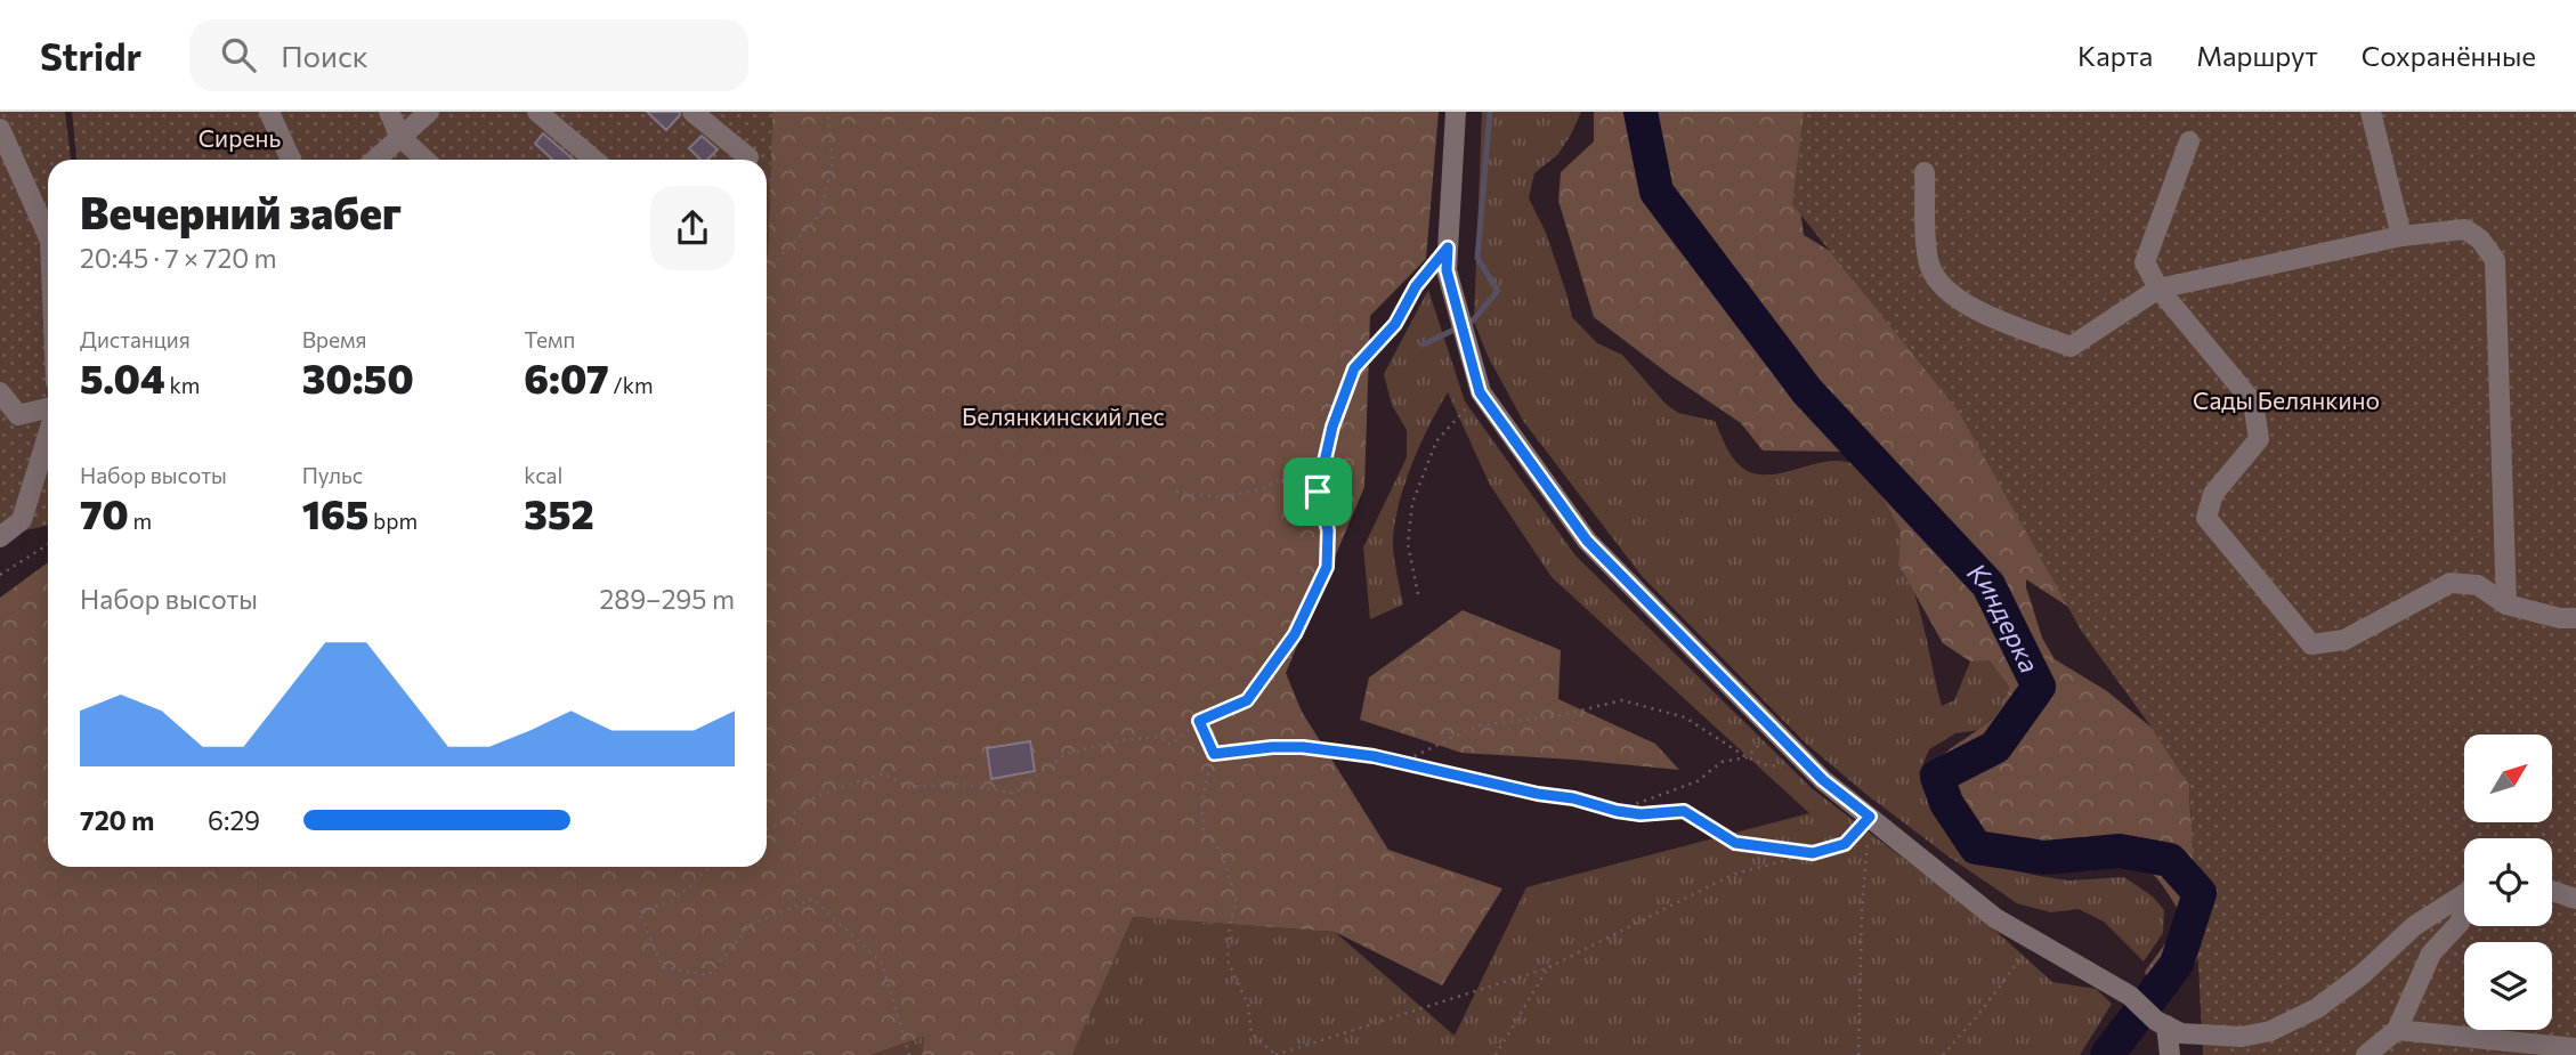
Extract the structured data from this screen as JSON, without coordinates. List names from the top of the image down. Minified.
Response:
{"water":["Киндерка"],"parks":["Сирень","Сады Белянкино","Белянкинский лес"],"north":"top right","page":{"header":"Stridr","search":"Поиск","nav":["Карта","Маршрут","Сохранённые"],"heading":["Вечерний забег","20:45 · 7 × 720 m"],"stats":[["Дистанция","5.04 km"],["Время","30:50"],["Темп","6:07 /km"],["Набор высоты","70 m"],["Пульс","165 bpm"],["kcal","352"]],"chart":["Набор высоты","289–295 m"],"list":[{"name":"720 m","note":"6:29"}]}}
